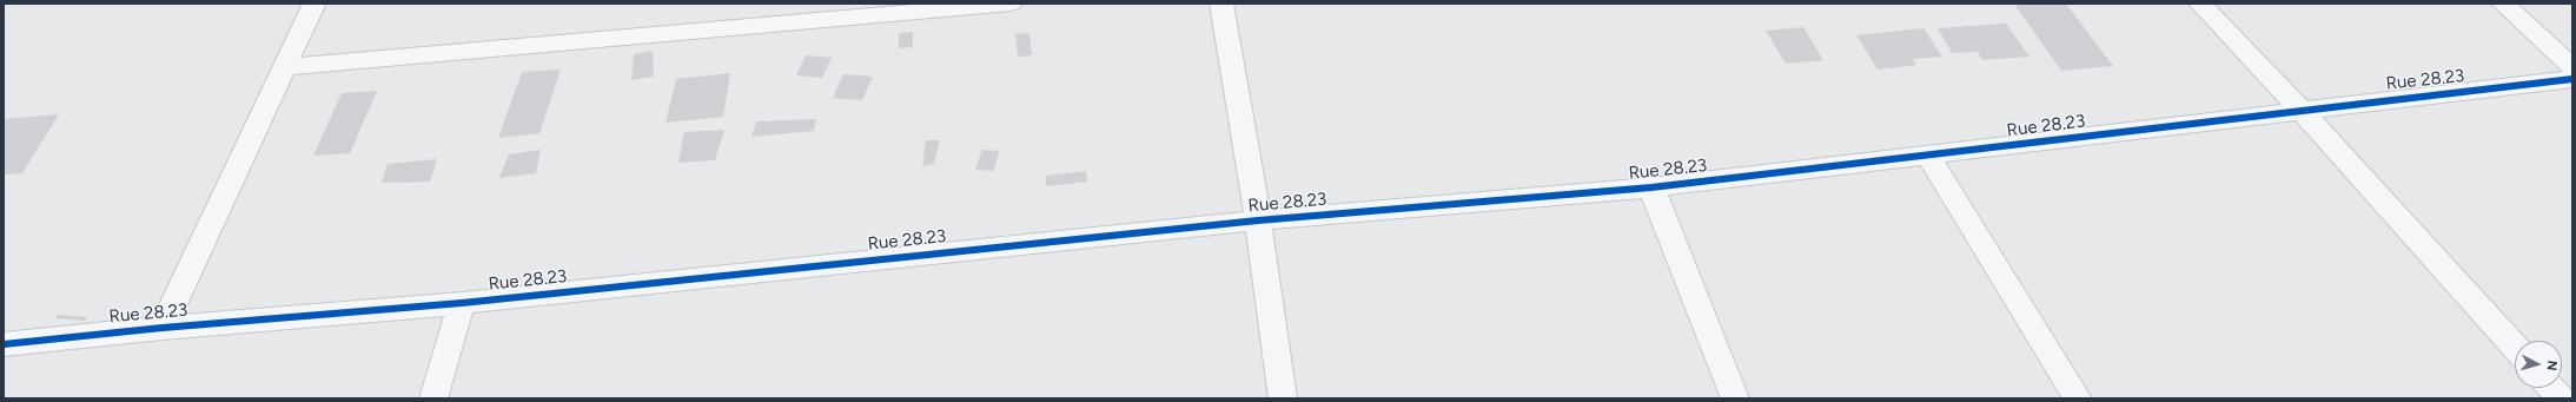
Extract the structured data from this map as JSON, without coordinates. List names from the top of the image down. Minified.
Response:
{"streets":{"street":["Rue 28.23"]},"north":"right"}
